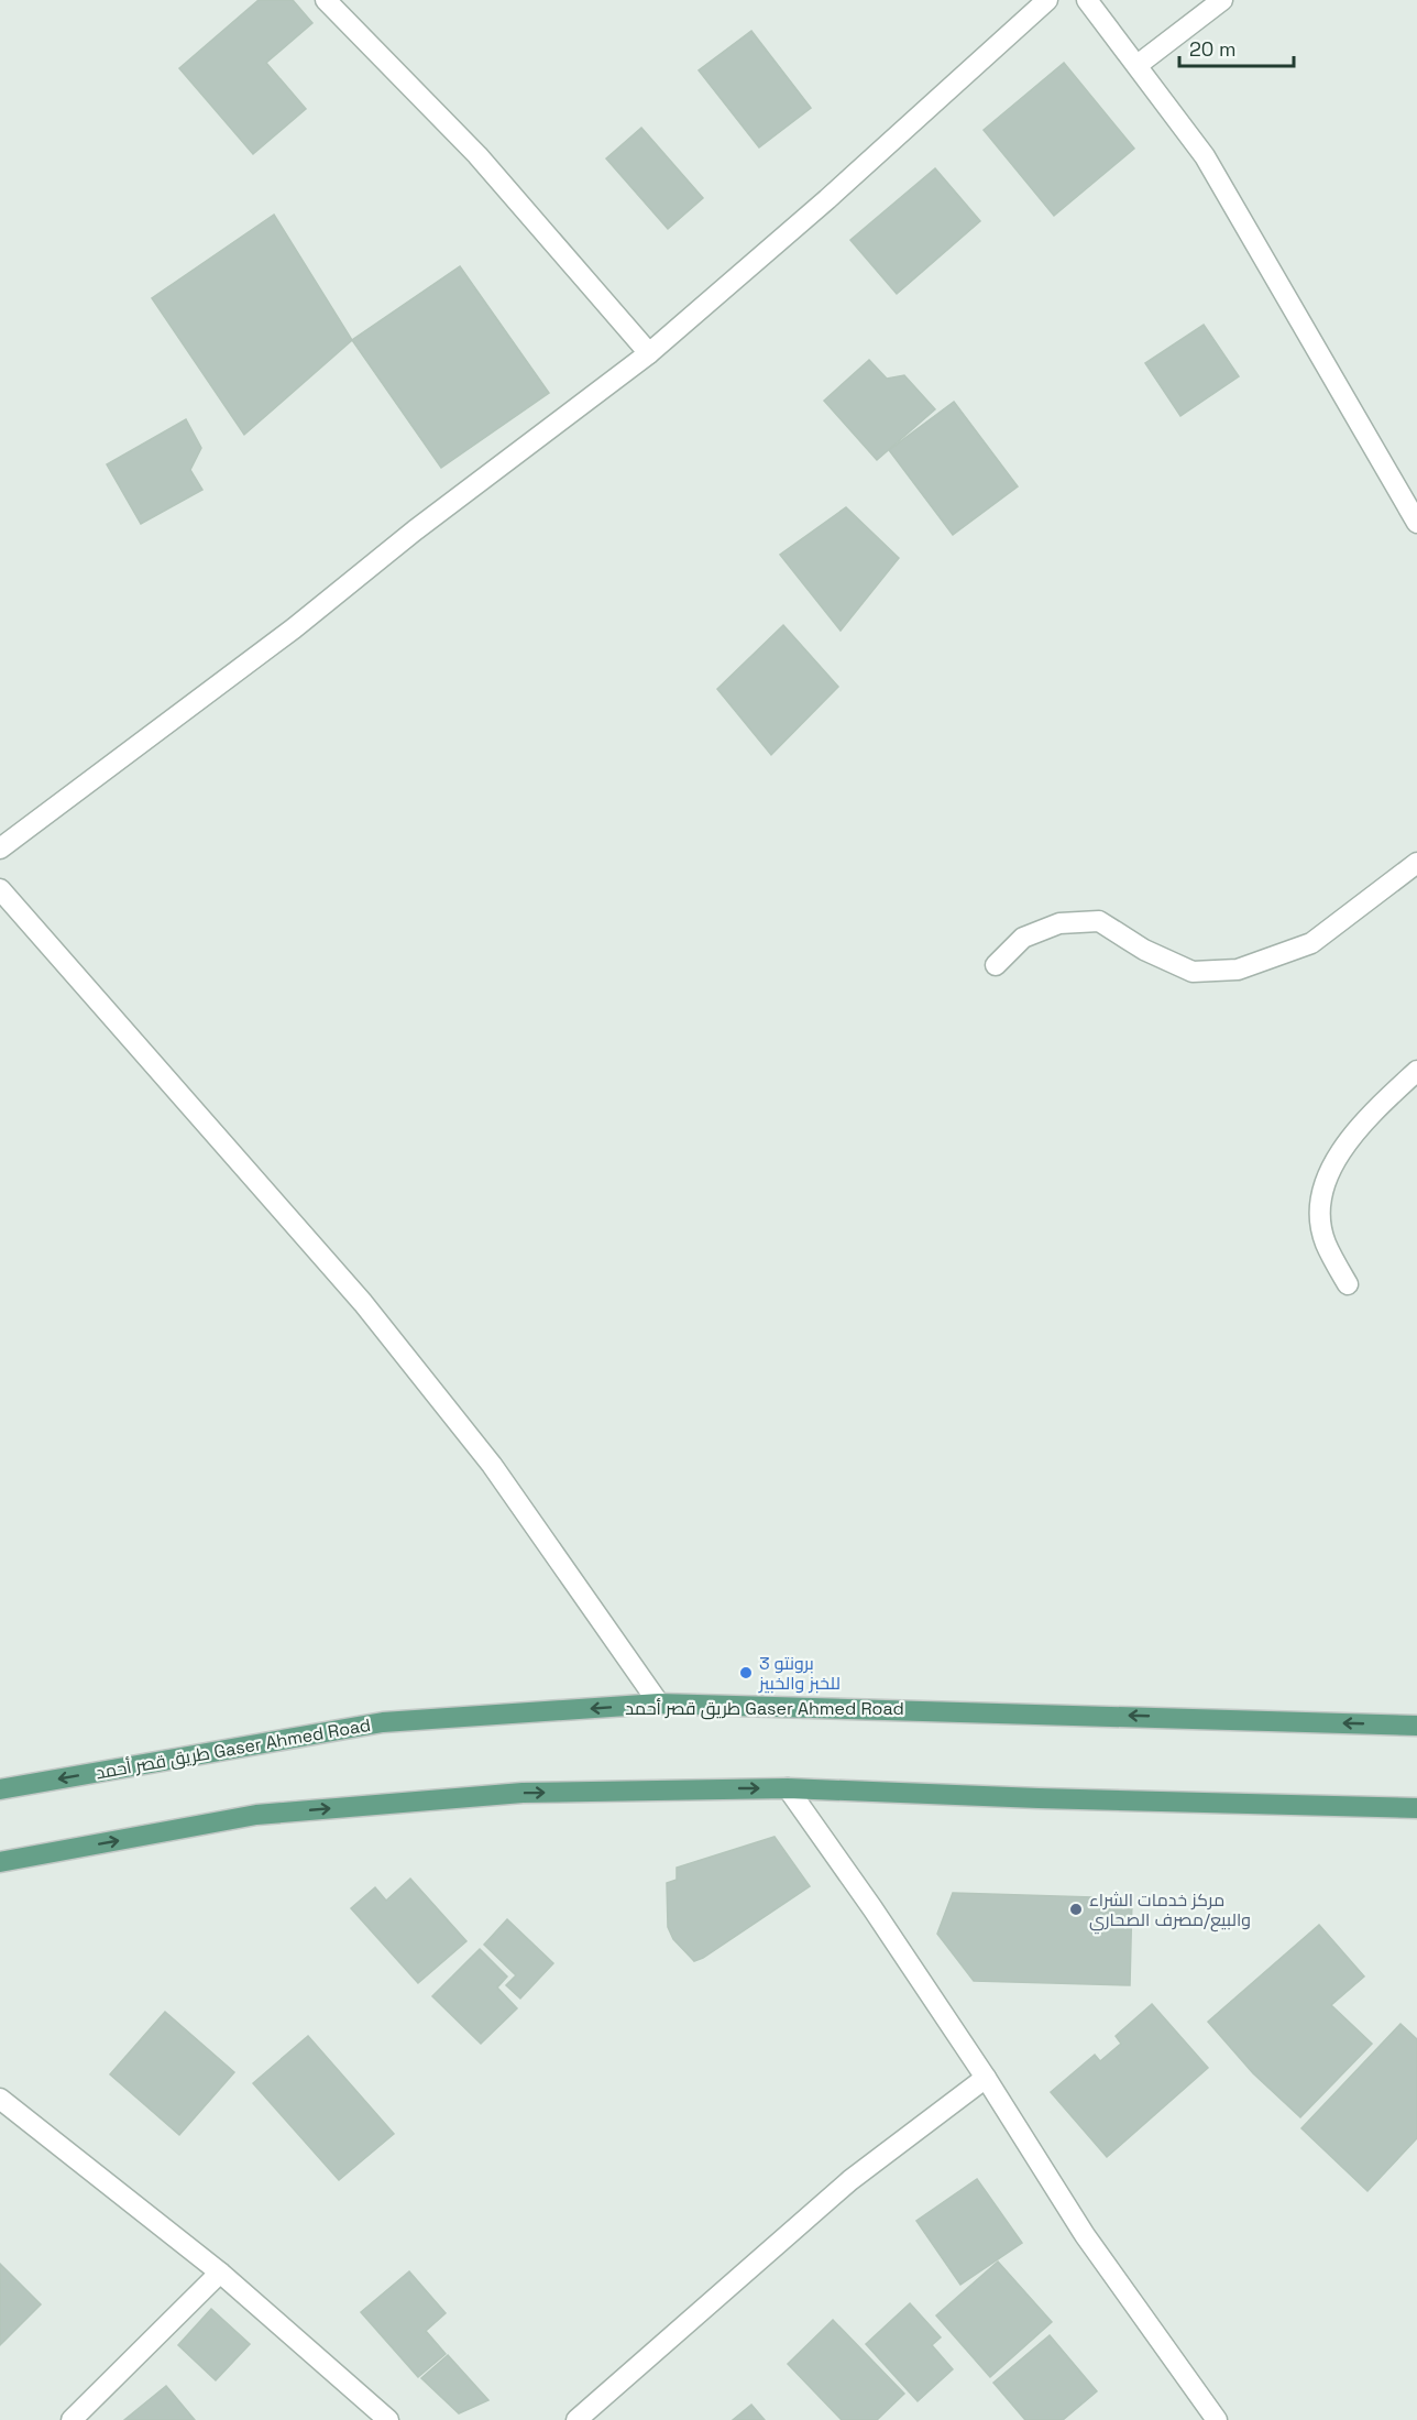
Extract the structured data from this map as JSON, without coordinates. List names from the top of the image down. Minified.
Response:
{"streets":{"main road":["طريق قصر أحمد Gaser Ahmed Road"]},"places":["برونتو 3 للخبز والخبيز","مركز خدمات الشراء والبيع/مصرف الصحاري"],"scale_bar":"20 m"}
